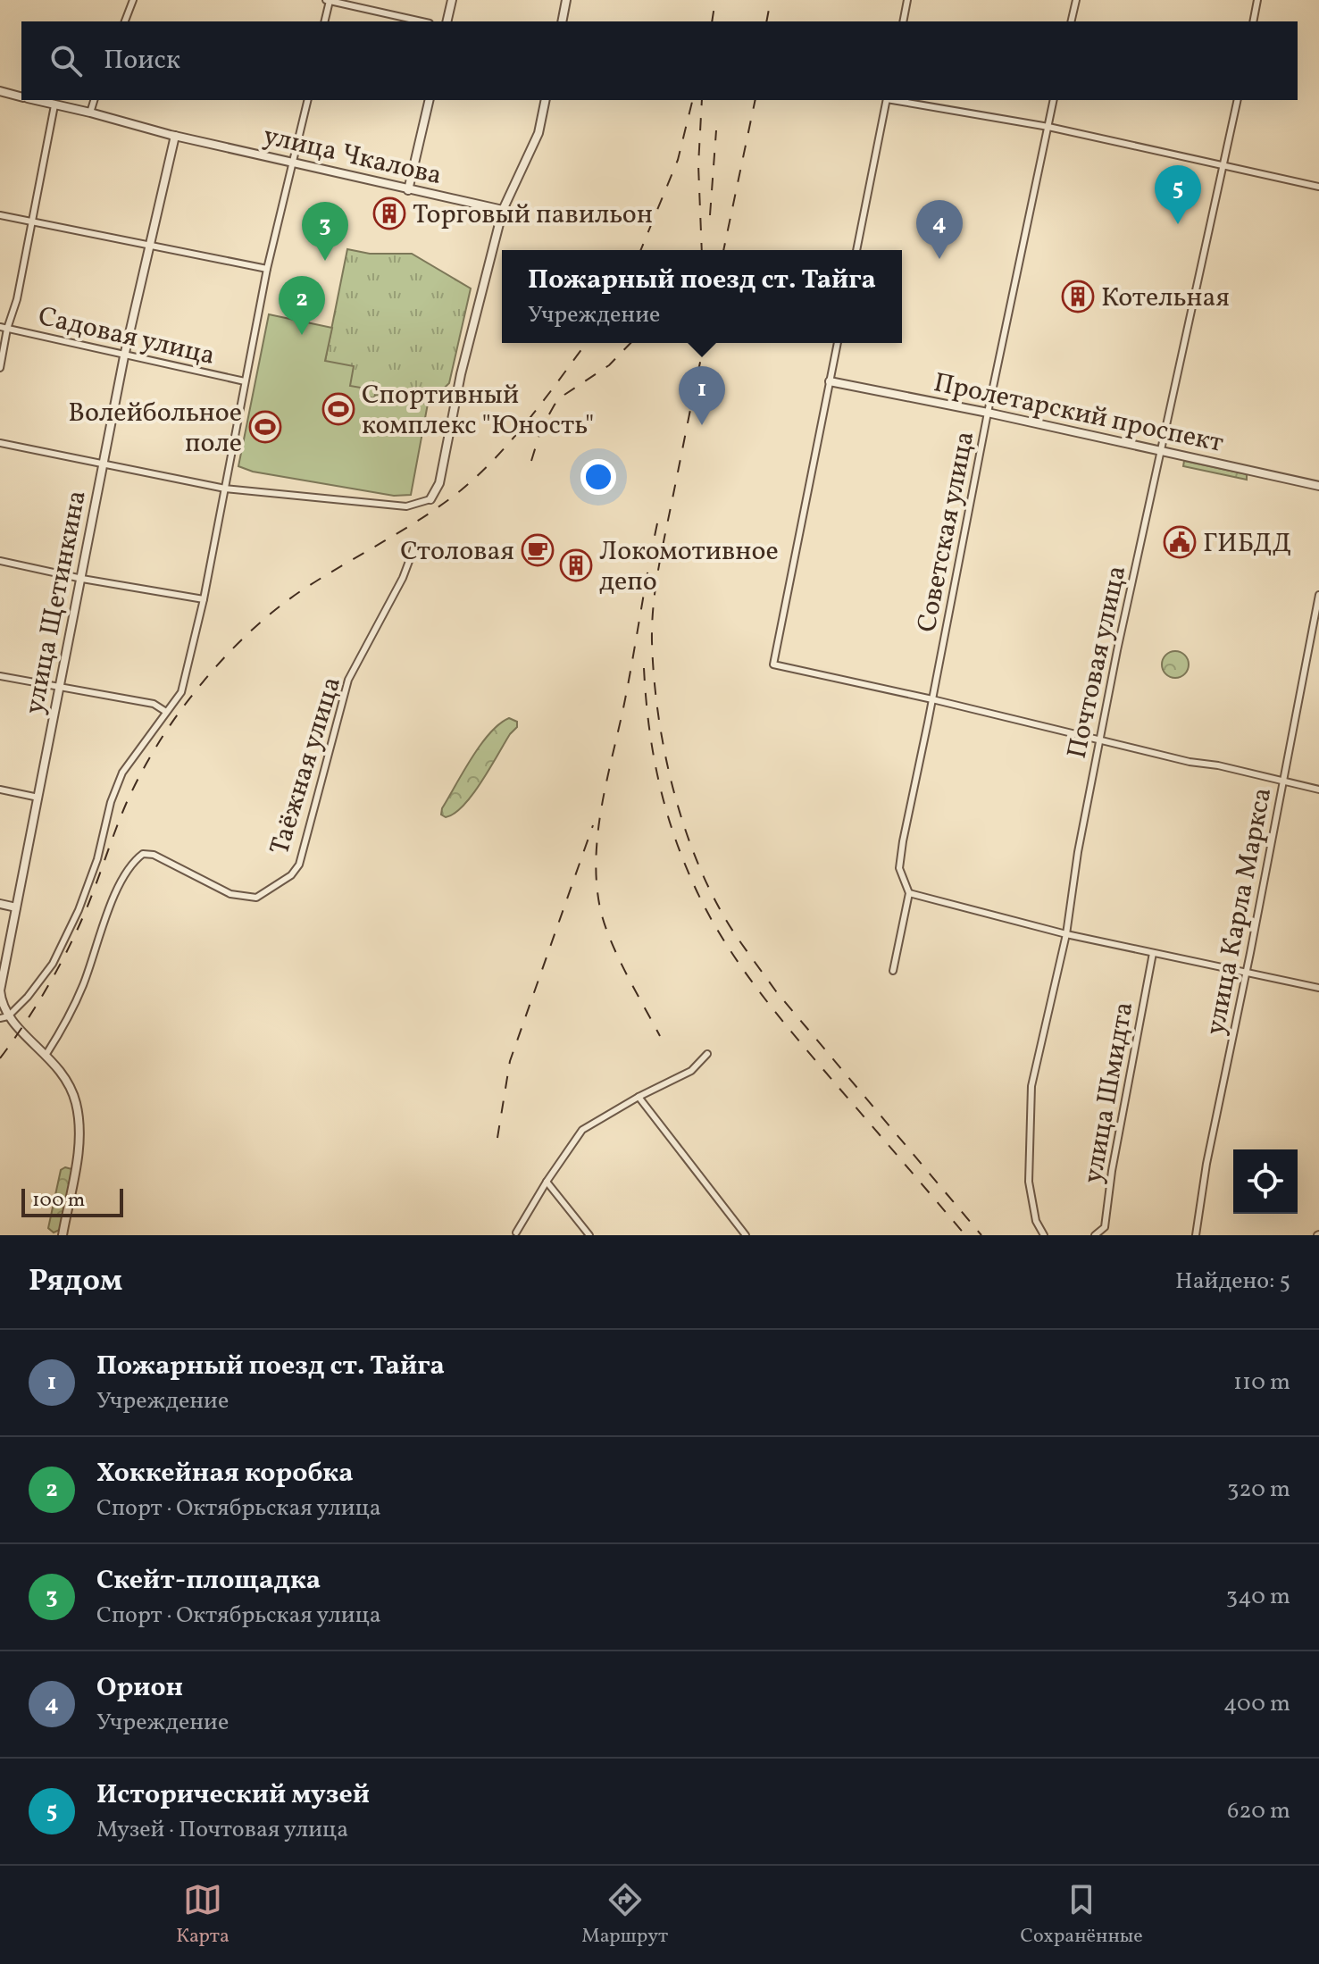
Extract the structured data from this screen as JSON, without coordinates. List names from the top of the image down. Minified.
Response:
{"streets":{"street":["улица Чкалова","Садовая улица","Пролетарский проспект","Советская улица","улица Щетинкина","Почтовая улица","Таёжная улица","улица Карла Маркса","улица Шмидта"]},"crossings":[["улица Чкалова","улица Щетинкина"],["Садовая улица","улица Щетинкина"],["Пролетарский проспект","Советская улица"],["Пролетарский проспект","Почтовая улица"],["улица Щетинкина","Таёжная улица"]],"places":{"building":["Торговый павильон","Котельная","Локомотивное депо"],"sports":["Спортивный комплекс \"Юность\"","Волейбольное поле"],"public building":["ГИБДД"],"cafe":["Столовая"]},"scale_bar":"100 m","page":{"search":"Поиск","pins":["5","4","3","2","1"],"popup":["Пожарный поезд ст. Тайга","Учреждение"],"scale":"100 m","heading":["Рядом","Найдено: 5"],"list":[{"mark":"1","name":"Пожарный поезд ст. Тайга","note":"Учреждение","value":"110 m"},{"mark":"2","name":"Хоккейная коробка","note":"Спорт · Октябрьская улица","value":"320 m"},{"mark":"3","name":"Скейт-площадка","note":"Спорт · Октябрьская улица","value":"340 m"},{"mark":"4","name":"Орион","note":"Учреждение","value":"400 m"},{"mark":"5","name":"Исторический музей","note":"Музей · Почтовая улица","value":"620 m"}],"nav":["Карта","Маршрут","Сохранённые"]}}
